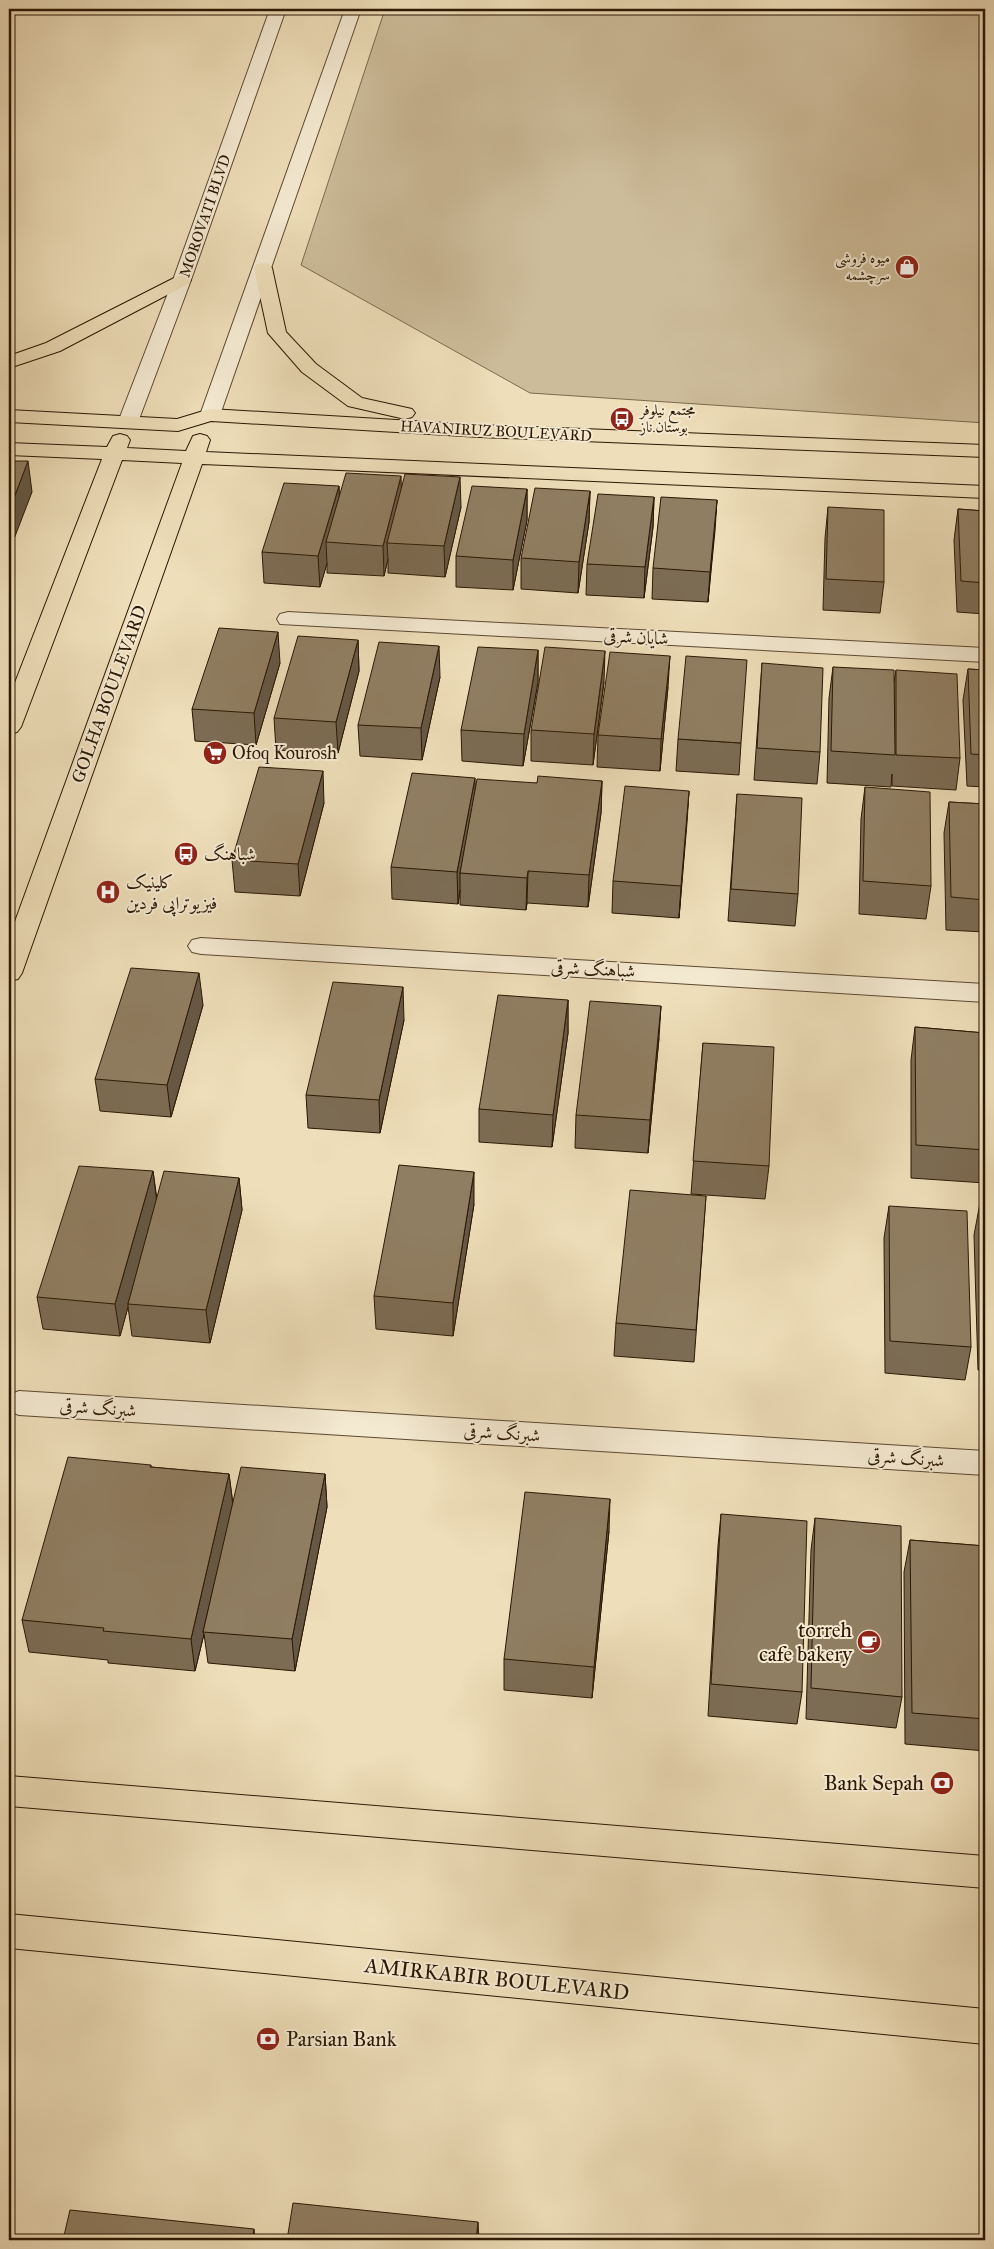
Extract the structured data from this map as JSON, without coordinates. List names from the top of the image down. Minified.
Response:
{"streets":{"main road":["HAVANIRUZ BOULEVARD","GOLHA BOULEVARD","AMIRKABIR BOULEVARD"],"street":["MOROVATI BLVD","شایان شرقی","شباهنگ شرقی","شبرنگ شرقی"]},"crossings":[["MOROVATI BLVD","HAVANIRUZ BOULEVARD"],["HAVANIRUZ BOULEVARD","GOLHA BOULEVARD"]],"places":{"shop":["میوه فروشی سرچشمه"],"bus stop":["مجتمع نیلوفر بوستان ناز","شباهنگ"],"supermarket":["Ofoq Kourosh"],"hospital":["کلینیک فیزیوتراپی فردین"],"cafe":["torreh cafe bakery"],"bank":["Bank Sepah","Parsian Bank"]}}
